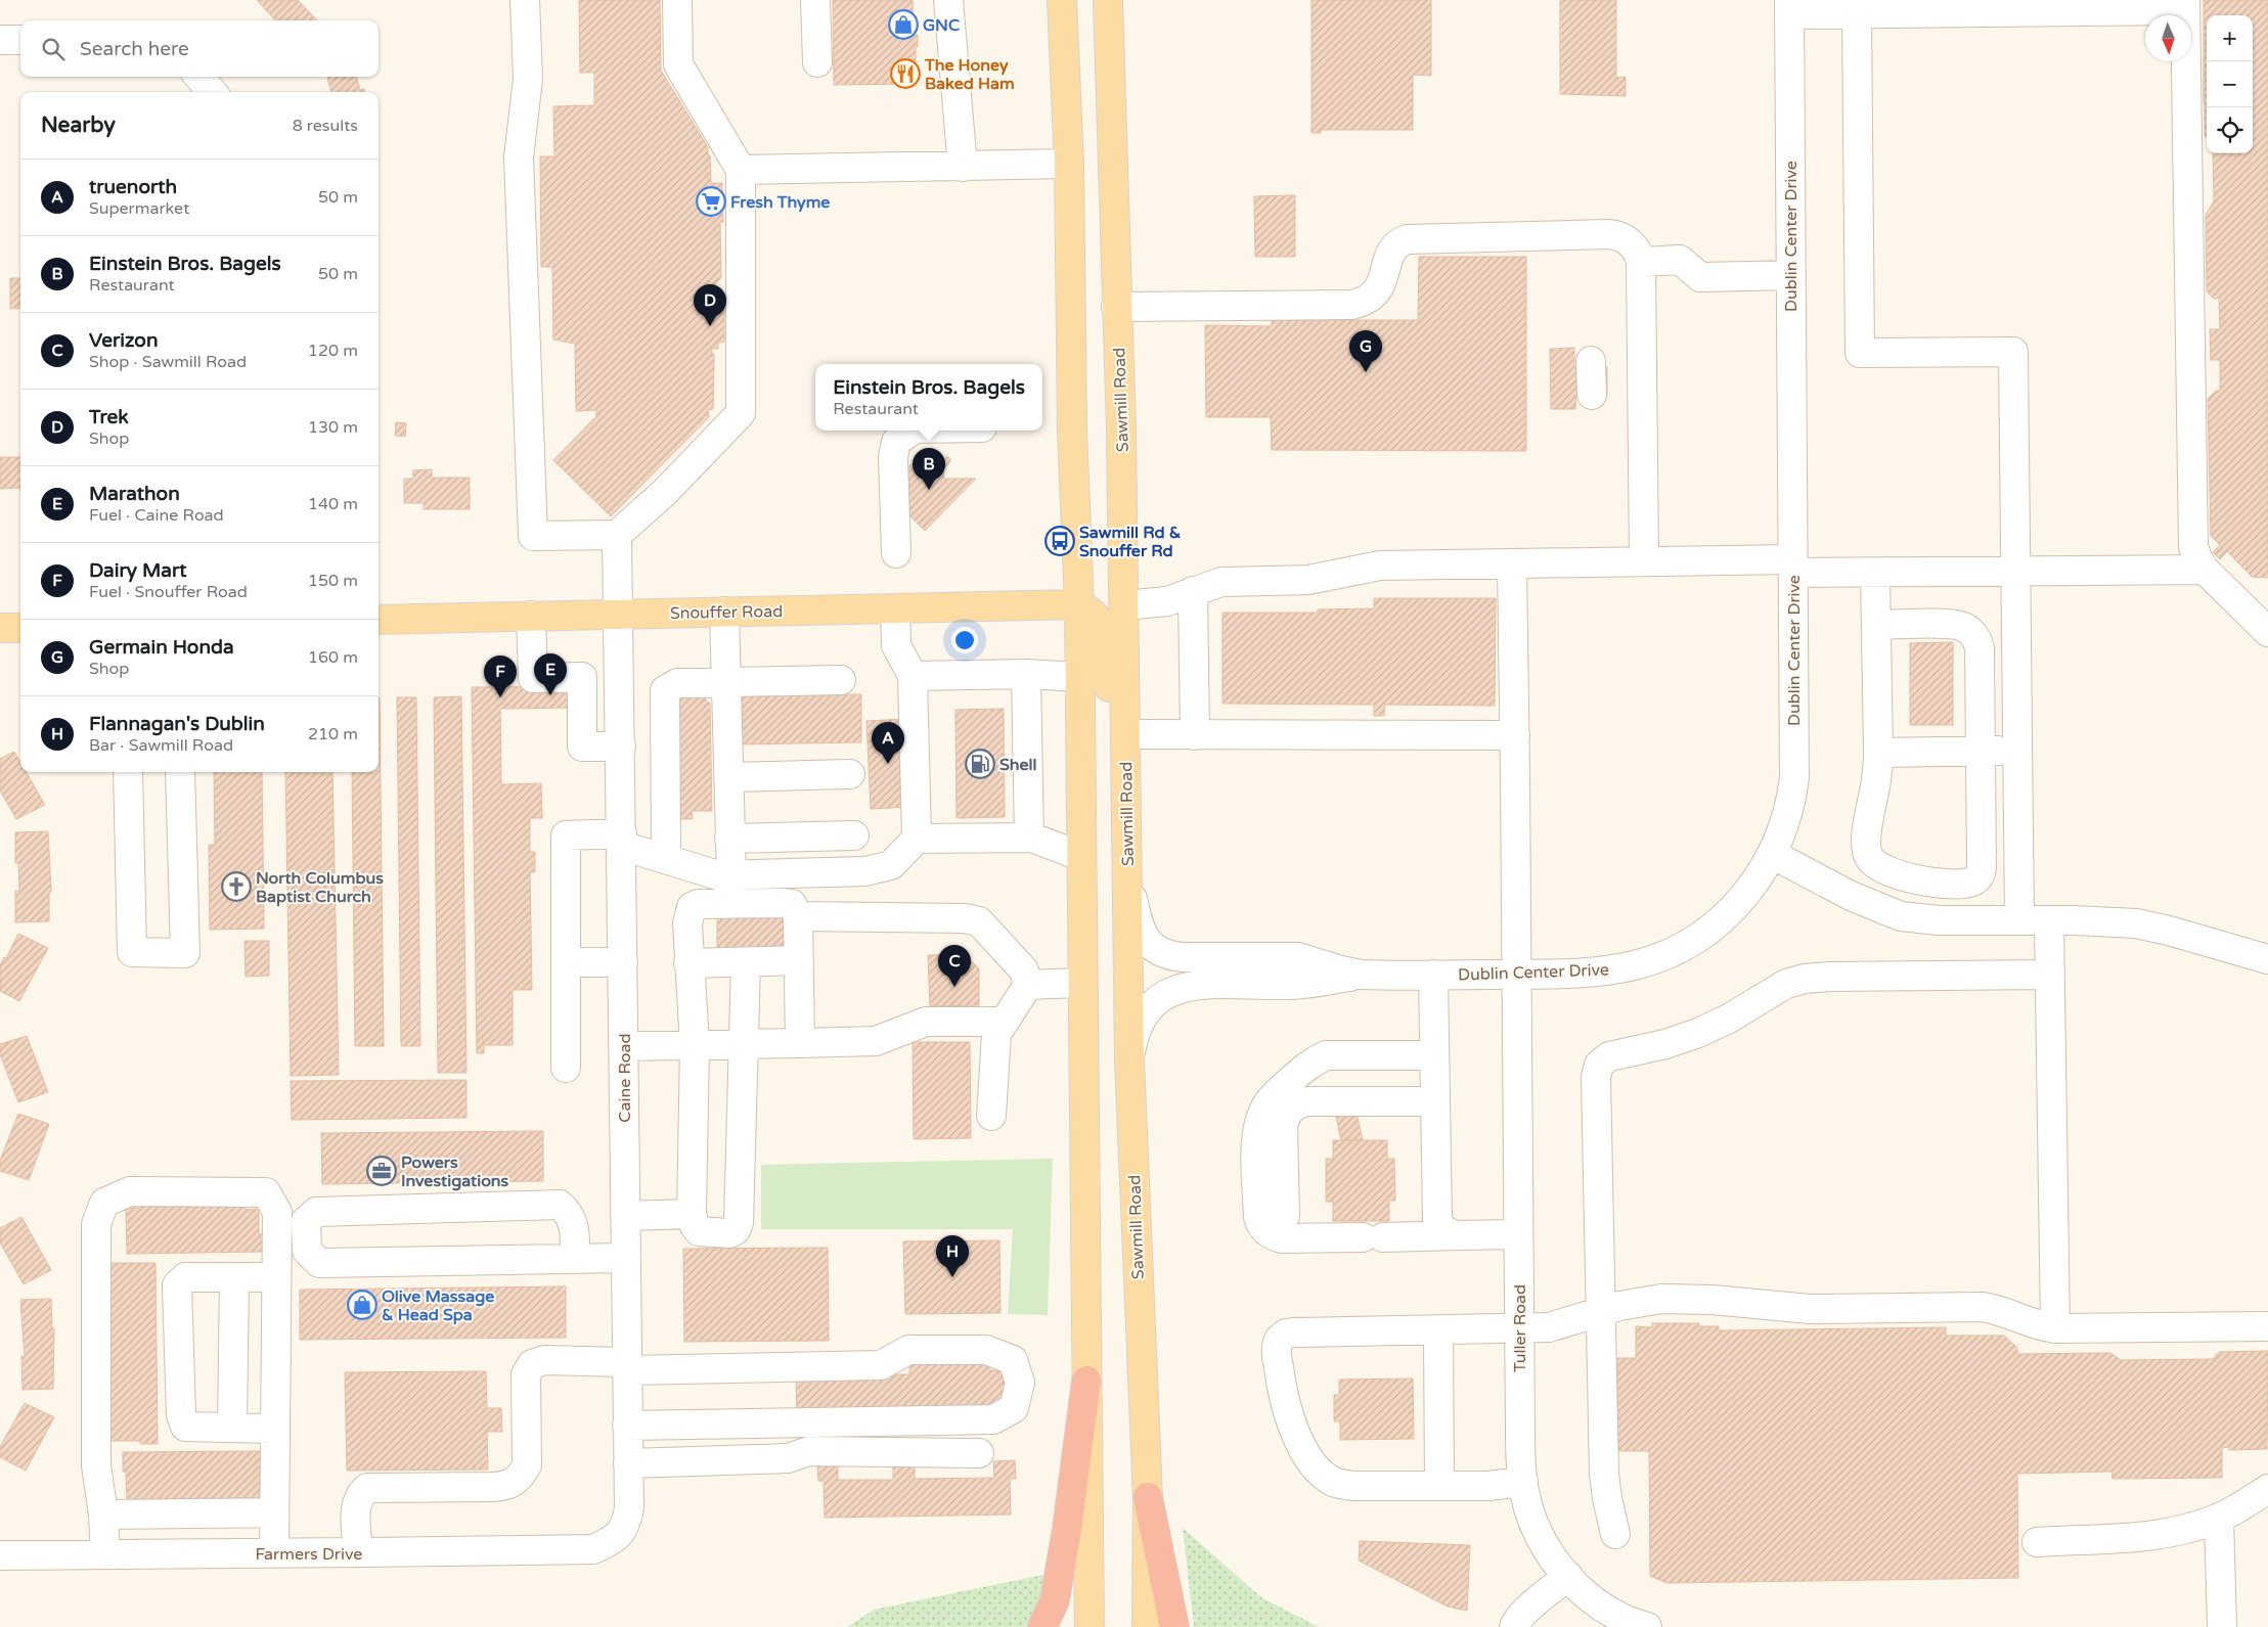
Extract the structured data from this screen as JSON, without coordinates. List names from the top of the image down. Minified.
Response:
{"streets":{"main road":["Sawmill Road","Snouffer Road"],"street":["Dublin Center Drive","Caine Road","Tuller Road","Farmers Drive"]},"crossings":[["Dublin Center Drive","Sawmill Road"],["Dublin Center Drive","Tuller Road"],["Snouffer Road","Caine Road"],["Caine Road","Farmers Drive"]],"places":{"shop":["GNC","Olive Massage & Head Spa"],"restaurant":["The Honey Baked Ham"],"supermarket":["Fresh Thyme"],"bus stop":["Sawmill Rd & Snouffer Rd"],"fuel station":["Shell"],"church":["North Columbus Baptist Church"],"office":["Powers Investigations"]},"north":"bottom","page":{"map_buttons":["+","−"],"search":"Search here","heading":["Nearby","8 results"],"list":[{"mark":"A","name":"truenorth","note":"Supermarket","value":"50 m"},{"mark":"B","name":"Einstein Bros. Bagels","note":"Restaurant","value":"50 m"},{"mark":"C","name":"Verizon","note":"Shop · Sawmill Road","value":"120 m"},{"mark":"D","name":"Trek","note":"Shop","value":"130 m"},{"mark":"E","name":"Marathon","note":"Fuel · Caine Road","value":"140 m"},{"mark":"F","name":"Dairy Mart","note":"Fuel · Snouffer Road","value":"150 m"},{"mark":"G","name":"Germain Honda","note":"Shop","value":"160 m"},{"mark":"H","name":"Flannagan's Dublin","note":"Bar · Sawmill Road","value":"210 m"}],"pins":["D","G","B","E","F","A","C","H"],"popup":["Einstein Bros. Bagels","Restaurant"]}}
